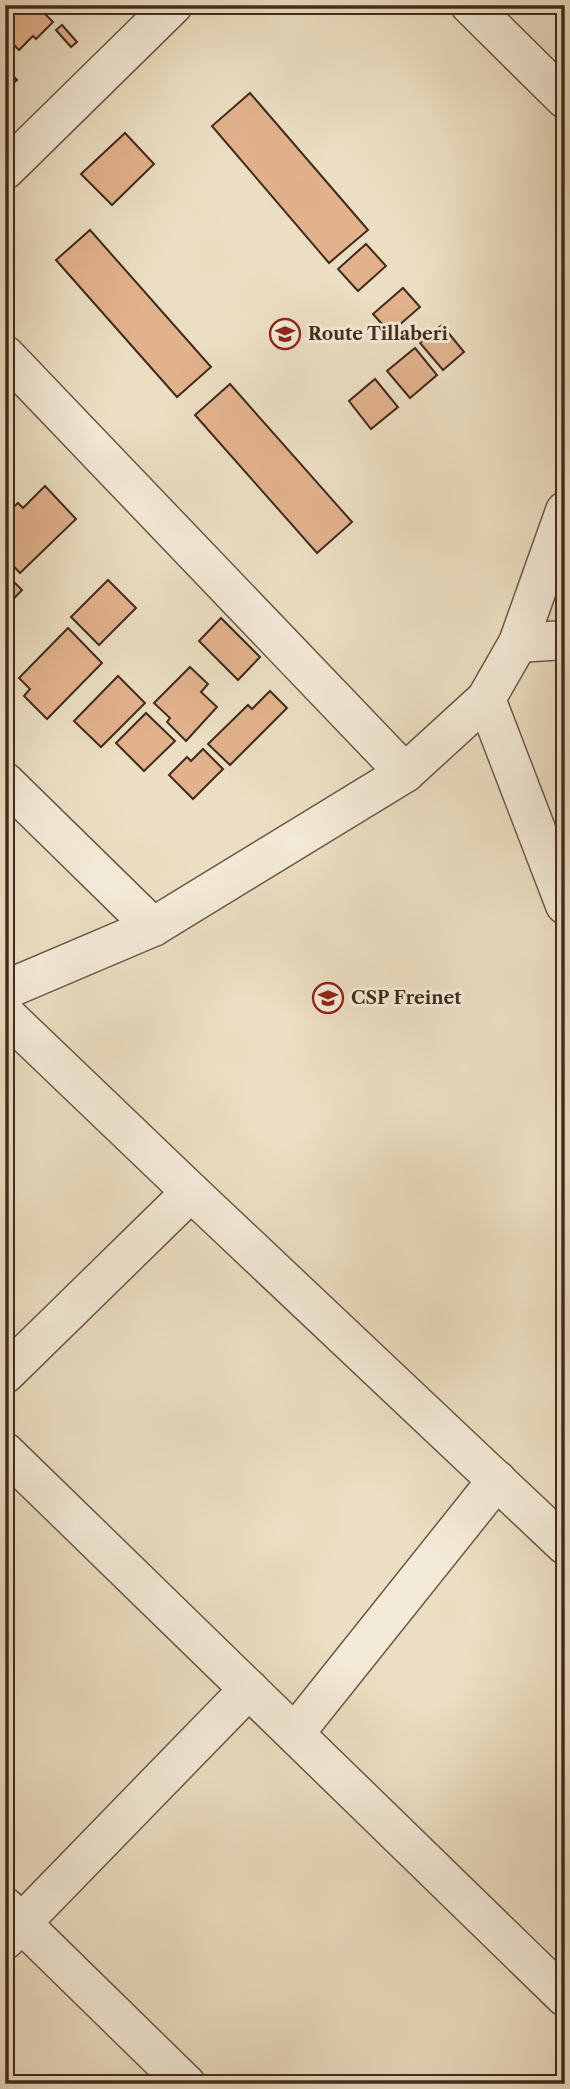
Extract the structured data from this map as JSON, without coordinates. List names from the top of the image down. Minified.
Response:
{"places":{"school or university":["Route Tillaberi","CSP Freinet"]}}
